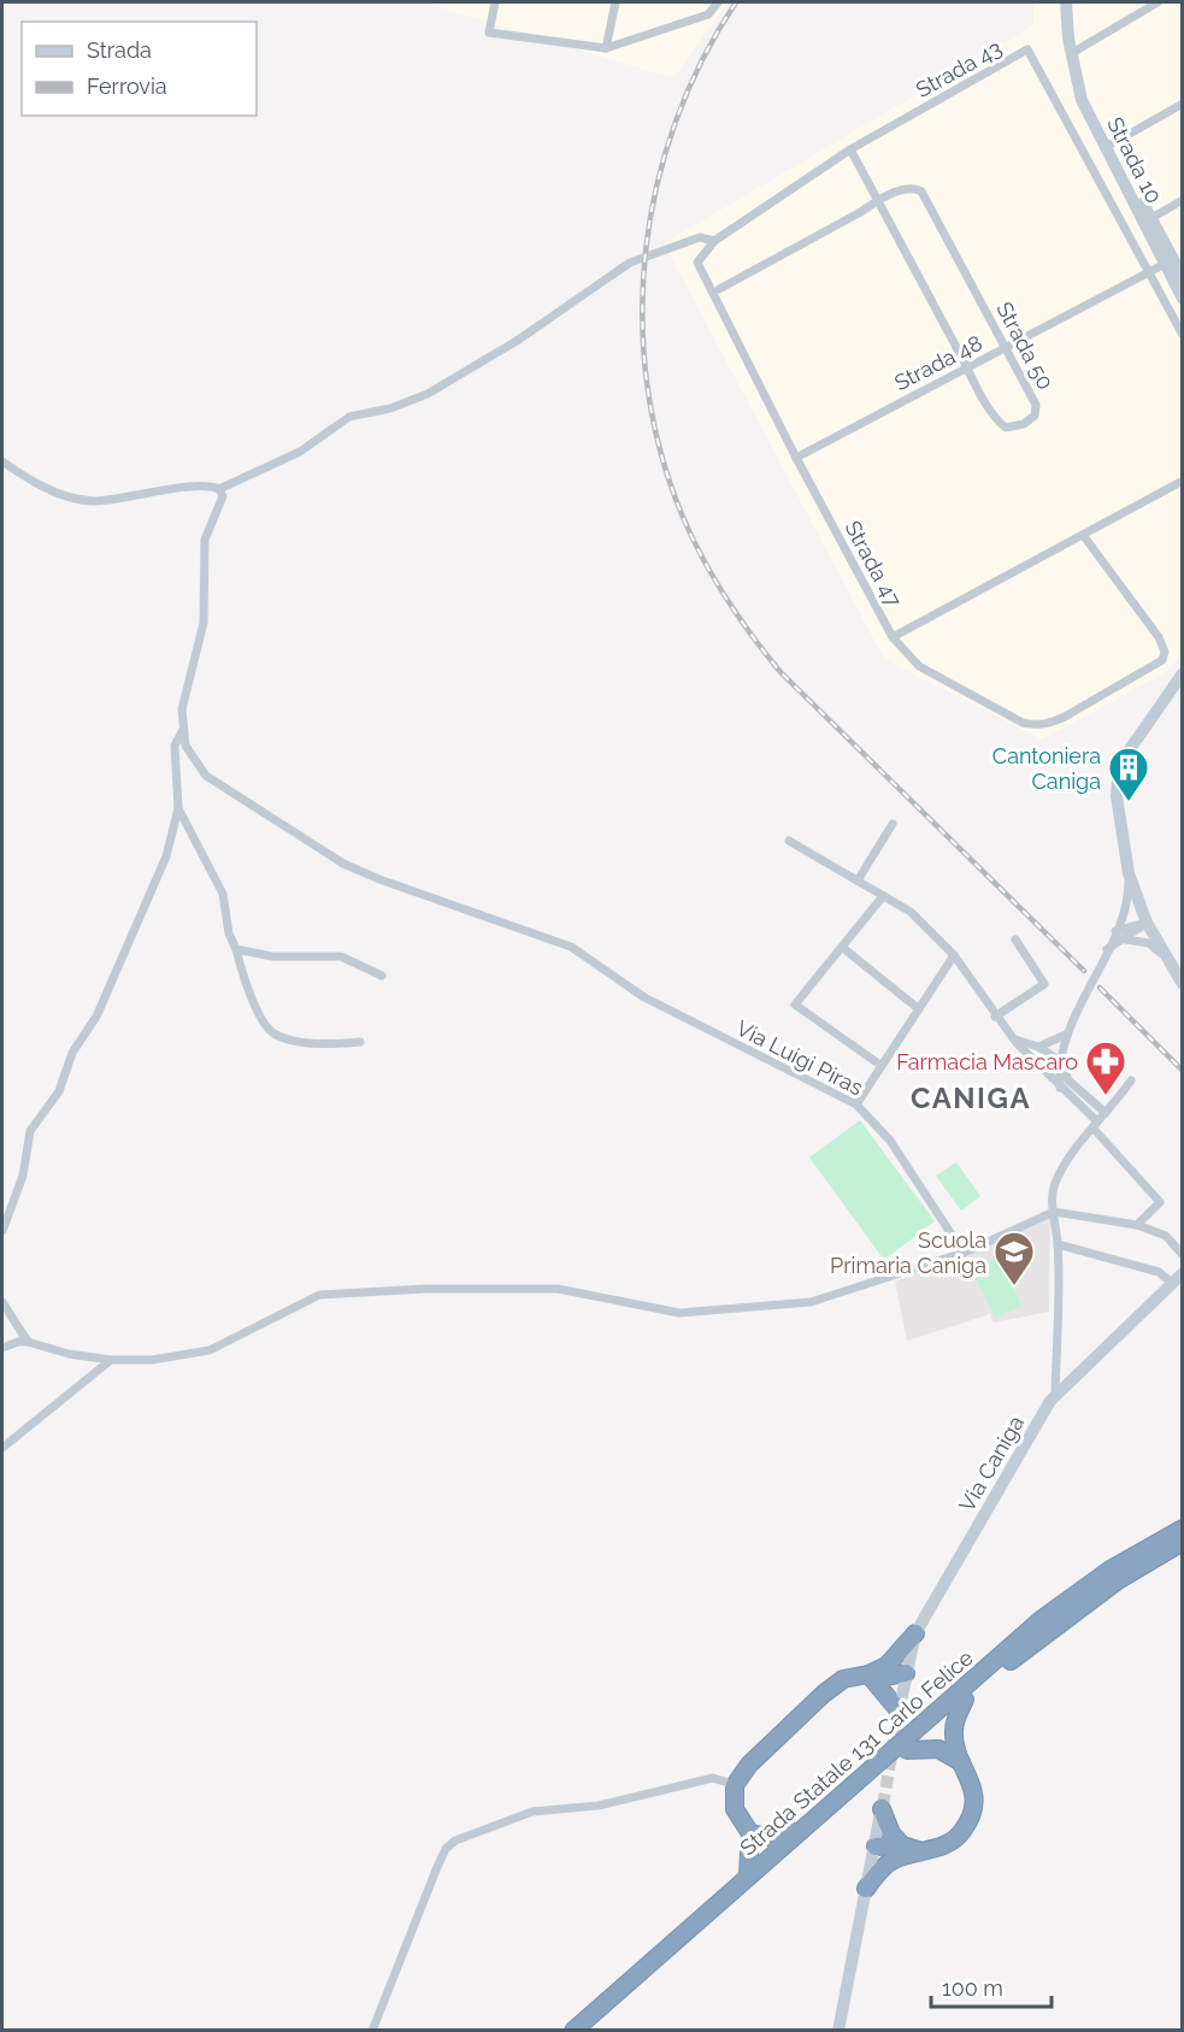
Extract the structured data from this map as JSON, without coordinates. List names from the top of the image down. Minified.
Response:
{"streets":{"highway":["Strada Statale 131 Carlo Felice"],"street":["Strada 43","Strada 10","Strada 50","Strada 48","Strada 47","Via Luigi Piras","Via Caniga"]},"crossings":[["Strada 43","Strada 50"],["Strada 43","Strada 48"],["Strada 10","Strada 48"],["Strada 50","Strada 48"],["Strada 48","Strada 47"]],"districts":["CANIGA"],"places":{"building":["Cantoniera Caniga"],"pharmacy":["Farmacia Mascaro"],"school or university":["Scuola Primaria Caniga"]},"legend":["Strada","Ferrovia"],"scale_bar":"100 m"}
